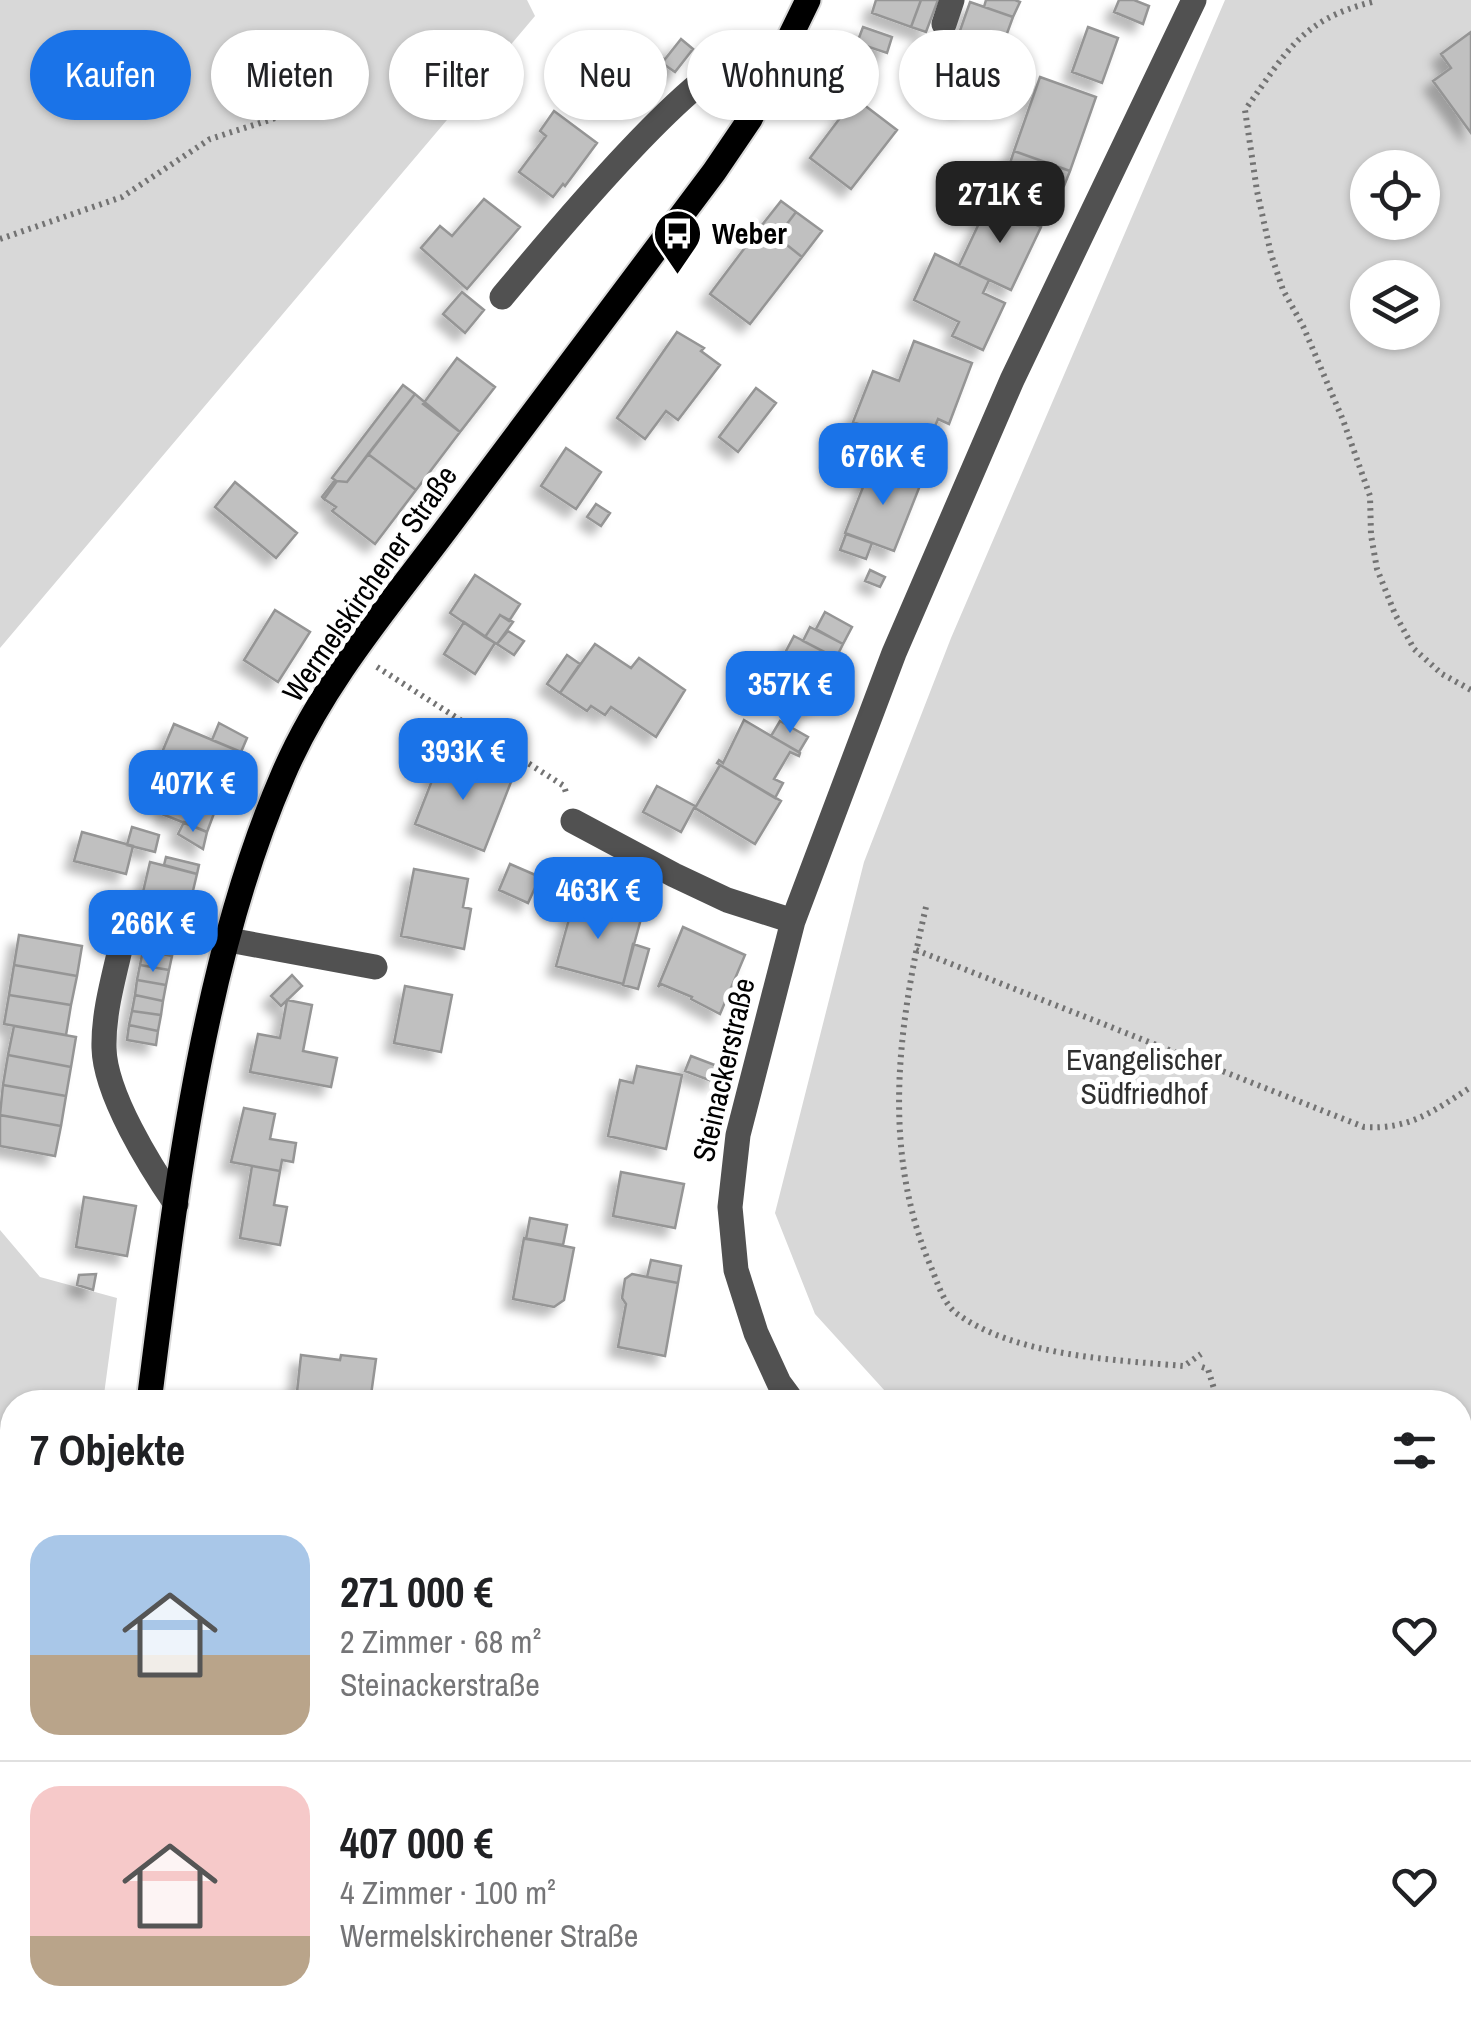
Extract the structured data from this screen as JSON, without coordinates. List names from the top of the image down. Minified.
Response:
{"streets":{"main road":["Wermelskirchener Straße"],"street":["Steinackerstraße"]},"parks":["Evangelischer Südfriedhof"],"places":{"bus stop":["Weber"]},"page":{"chip":["Kaufen","Mieten","Filter","Neu","Wohnung","Haus"],"price":["271K €","676K €","357K €","393K €","407K €","463K €","266K €"],"heading":"7 Objekte","list":[{"name":"271 000 €","note":"2 Zimmer · 68 m² · Steinackerstraße"},{"name":"407 000 €","note":"4 Zimmer · 100 m² · Wermelskirchener Straße"}]}}
